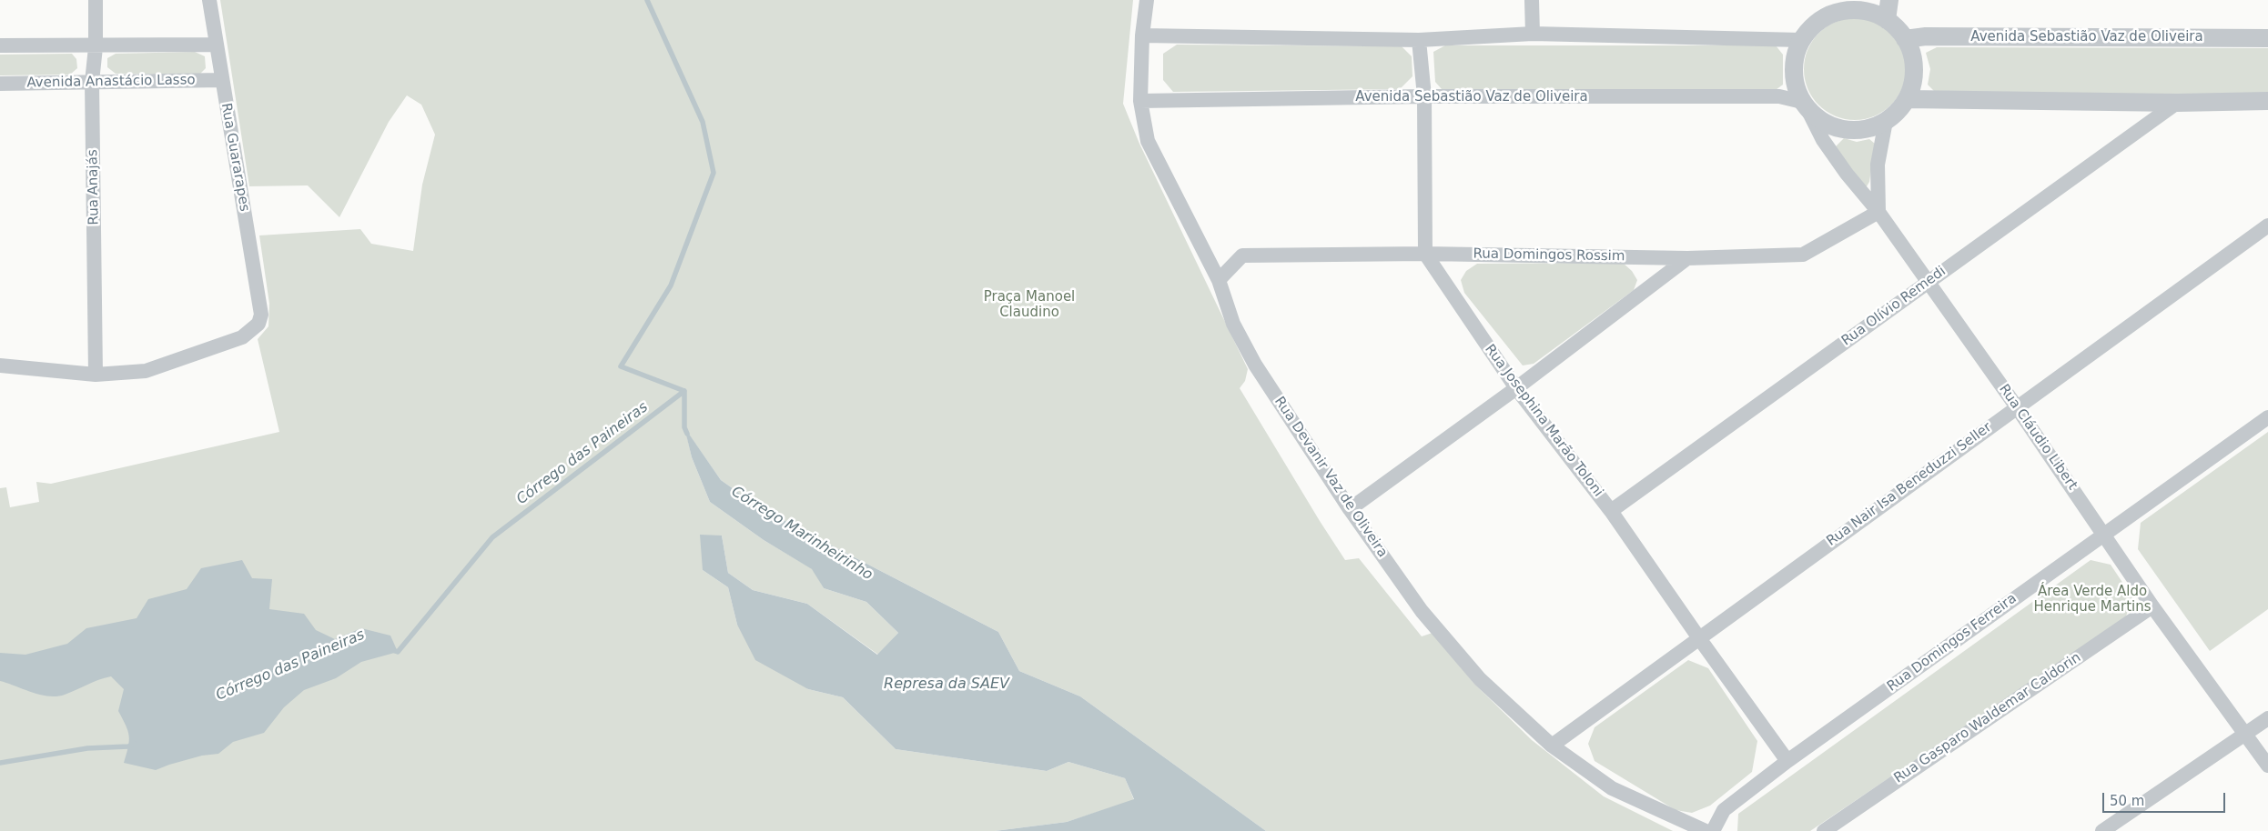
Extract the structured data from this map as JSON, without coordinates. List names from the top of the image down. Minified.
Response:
{"streets":{"street":["Avenida Sebastião Vaz de Oliveira","Avenida Anastácio Lasso","Rua Guararapes","Rua Anajás","Rua Domingos Rossim","Rua Olívio Remedi","Rua Josephina Marão Toloni","Rua Cláudio Libert","Rua Devanir Vaz de Oliveira","Rua Nair Isa Beneduzzi Seller","Rua Domingos Ferreira","Rua Gasparo Waldemar Caldorin"]},"crossings":[["Avenida Sebastião Vaz de Oliveira","Rua Cláudio Libert"],["Avenida Sebastião Vaz de Oliveira","Rua Devanir Vaz de Oliveira"],["Avenida Anastácio Lasso","Rua Guararapes"],["Avenida Anastácio Lasso","Rua Anajás"],["Rua Guararapes","Rua Anajás"],["Rua Domingos Rossim","Rua Josephina Marão Toloni"],["Rua Domingos Rossim","Rua Cláudio Libert"],["Rua Domingos Rossim","Rua Devanir Vaz de Oliveira"],["Rua Olívio Remedi","Rua Josephina Marão Toloni"],["Rua Olívio Remedi","Rua Cláudio Libert"],["Rua Josephina Marão Toloni","Rua Nair Isa Beneduzzi Seller"],["Rua Josephina Marão Toloni","Rua Domingos Ferreira"],["Rua Cláudio Libert","Rua Nair Isa Beneduzzi Seller"],["Rua Cláudio Libert","Rua Domingos Ferreira"],["Rua Cláudio Libert","Rua Gasparo Waldemar Caldorin"],["Rua Devanir Vaz de Oliveira","Rua Nair Isa Beneduzzi Seller"]],"water":["Córrego das Paineiras","Córrego Marinheirinho","Represa da SAEV"],"parks":["Praça Manoel Claudino","Área Verde Aldo Henrique Martins"],"scale_bar":"50 m"}
